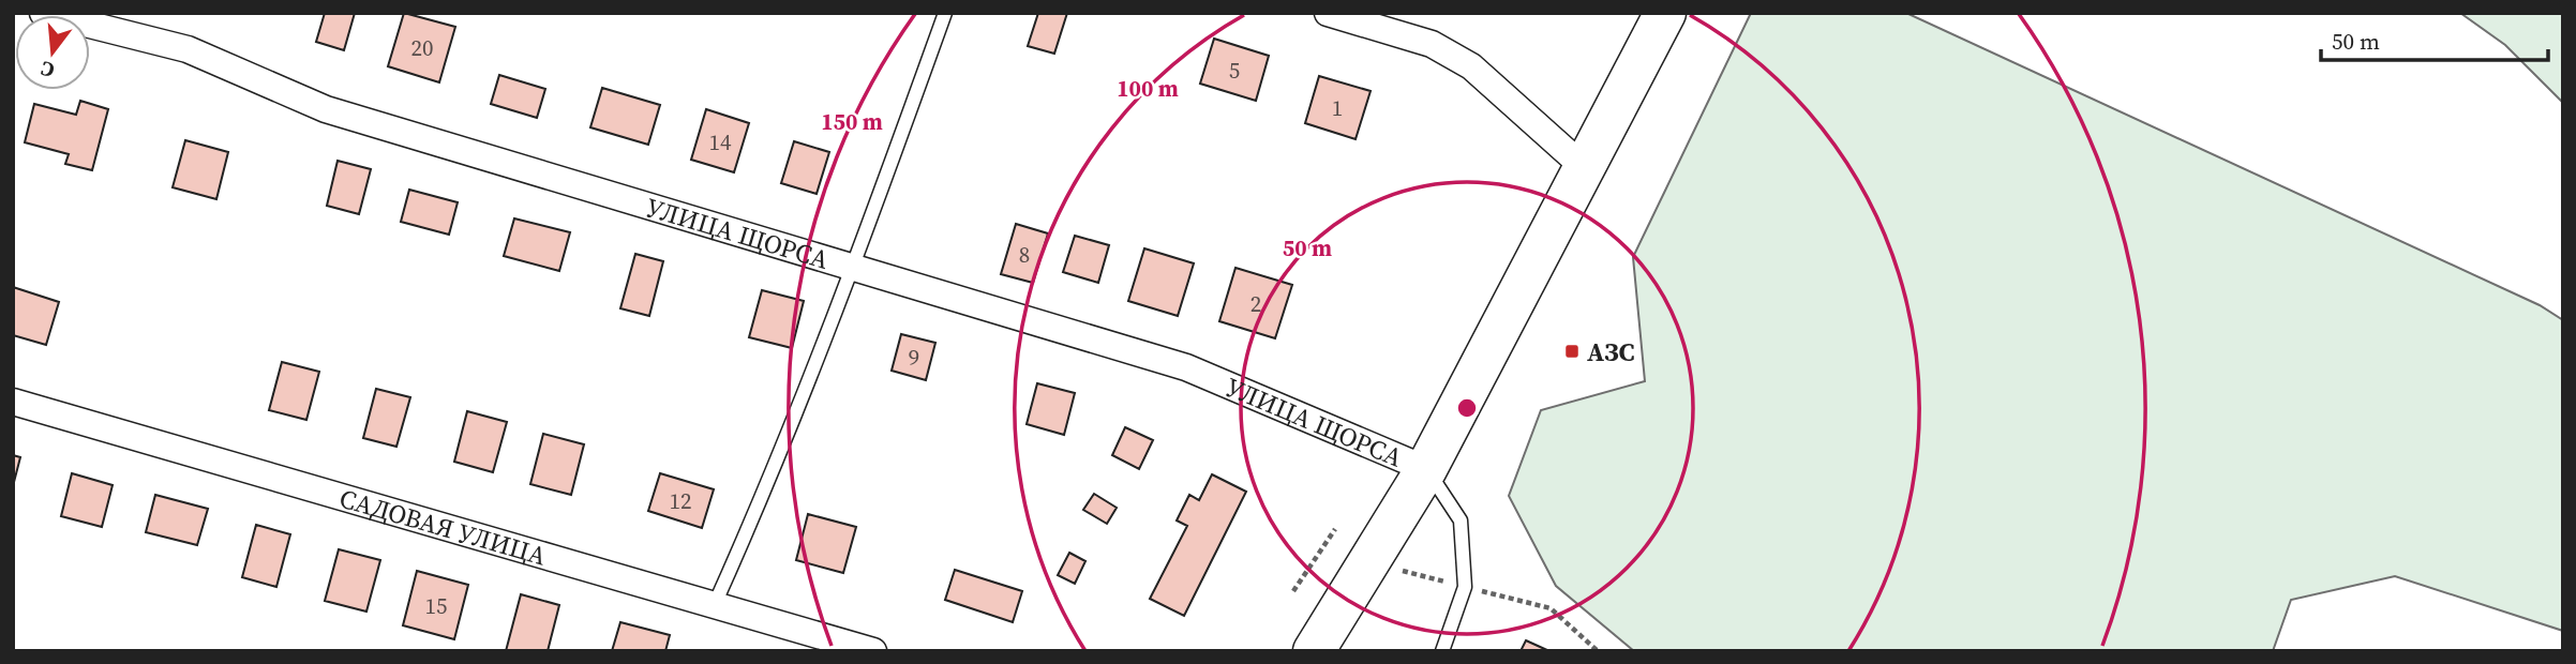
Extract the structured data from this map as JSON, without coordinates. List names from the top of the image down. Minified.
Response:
{"streets":{"street":["УЛИЦА ЩОРСА","САДОВАЯ УЛИЦА"]},"places":{"transit":["АЗС"]},"house_numbers":["20","5","1","14","8","2","9","12","15"],"scale_bar":"50 m","north":"bottom","rings":["100 m","150 m","50 m"]}
